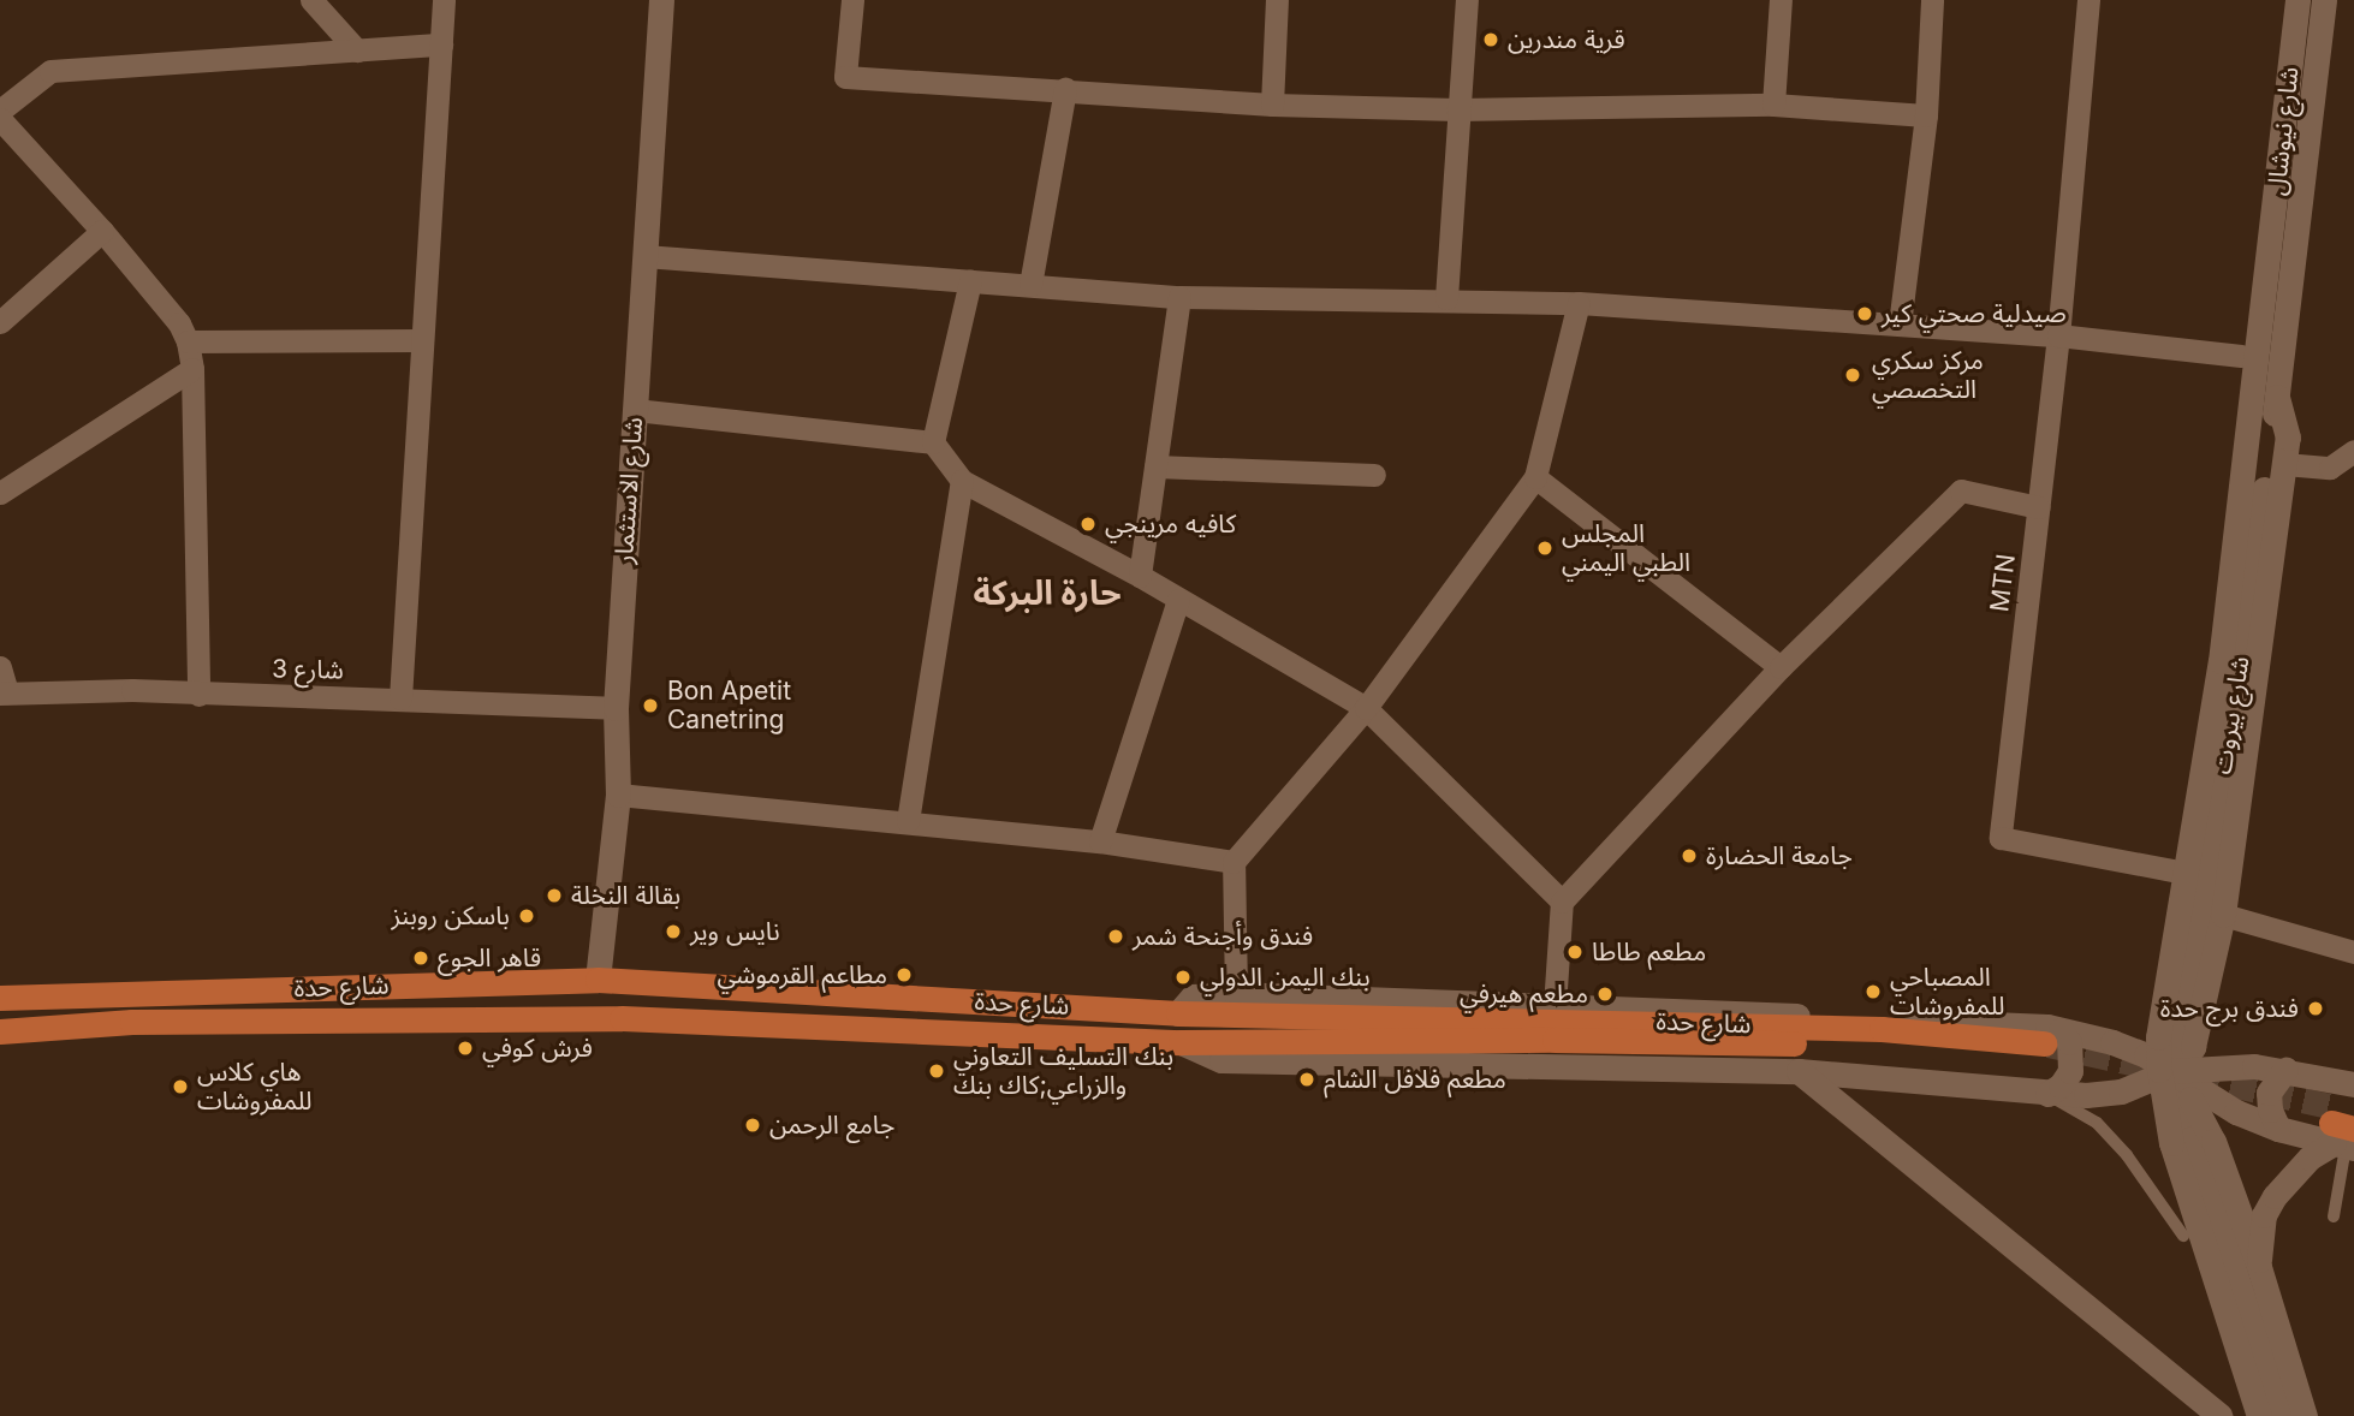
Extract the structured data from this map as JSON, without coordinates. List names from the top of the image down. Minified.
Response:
{"streets":{"main road":["شارع حدة"],"street":["شارع نيوشال","شارع الاستثمار","MTN","شارع 3","شارع بيروت"]},"crossings":[["شارع نيوشال","شارع بيروت"],["شارع الاستثمار","شارع 3"],["شارع الاستثمار","شارع حدة"]],"districts":["حارة البركة"],"places":["قرية مندرين","صيدلية صحتي كير","مركز سكري التخصصي","كافيه مرينجي","المجلس الطبي اليمني","Bon Apetit Canetring","جامعة الحضارة","بقالة النخلة","باسكن روبنز","نايس وير","فندق وأجنحة شمر","مطعم طاطا","قاهر الجوع","مطاعم القرموشي","بنك اليمن الدولي","المصباحي للمفروشات","مطعم هيرفي","فندق برج حدة","فرش كوفي","بنك التسليف التعاوني والزراعي;كاك بنك","مطعم فلافل الشام","هاي كلاس للمفروشات","جامع الرحمن"]}
